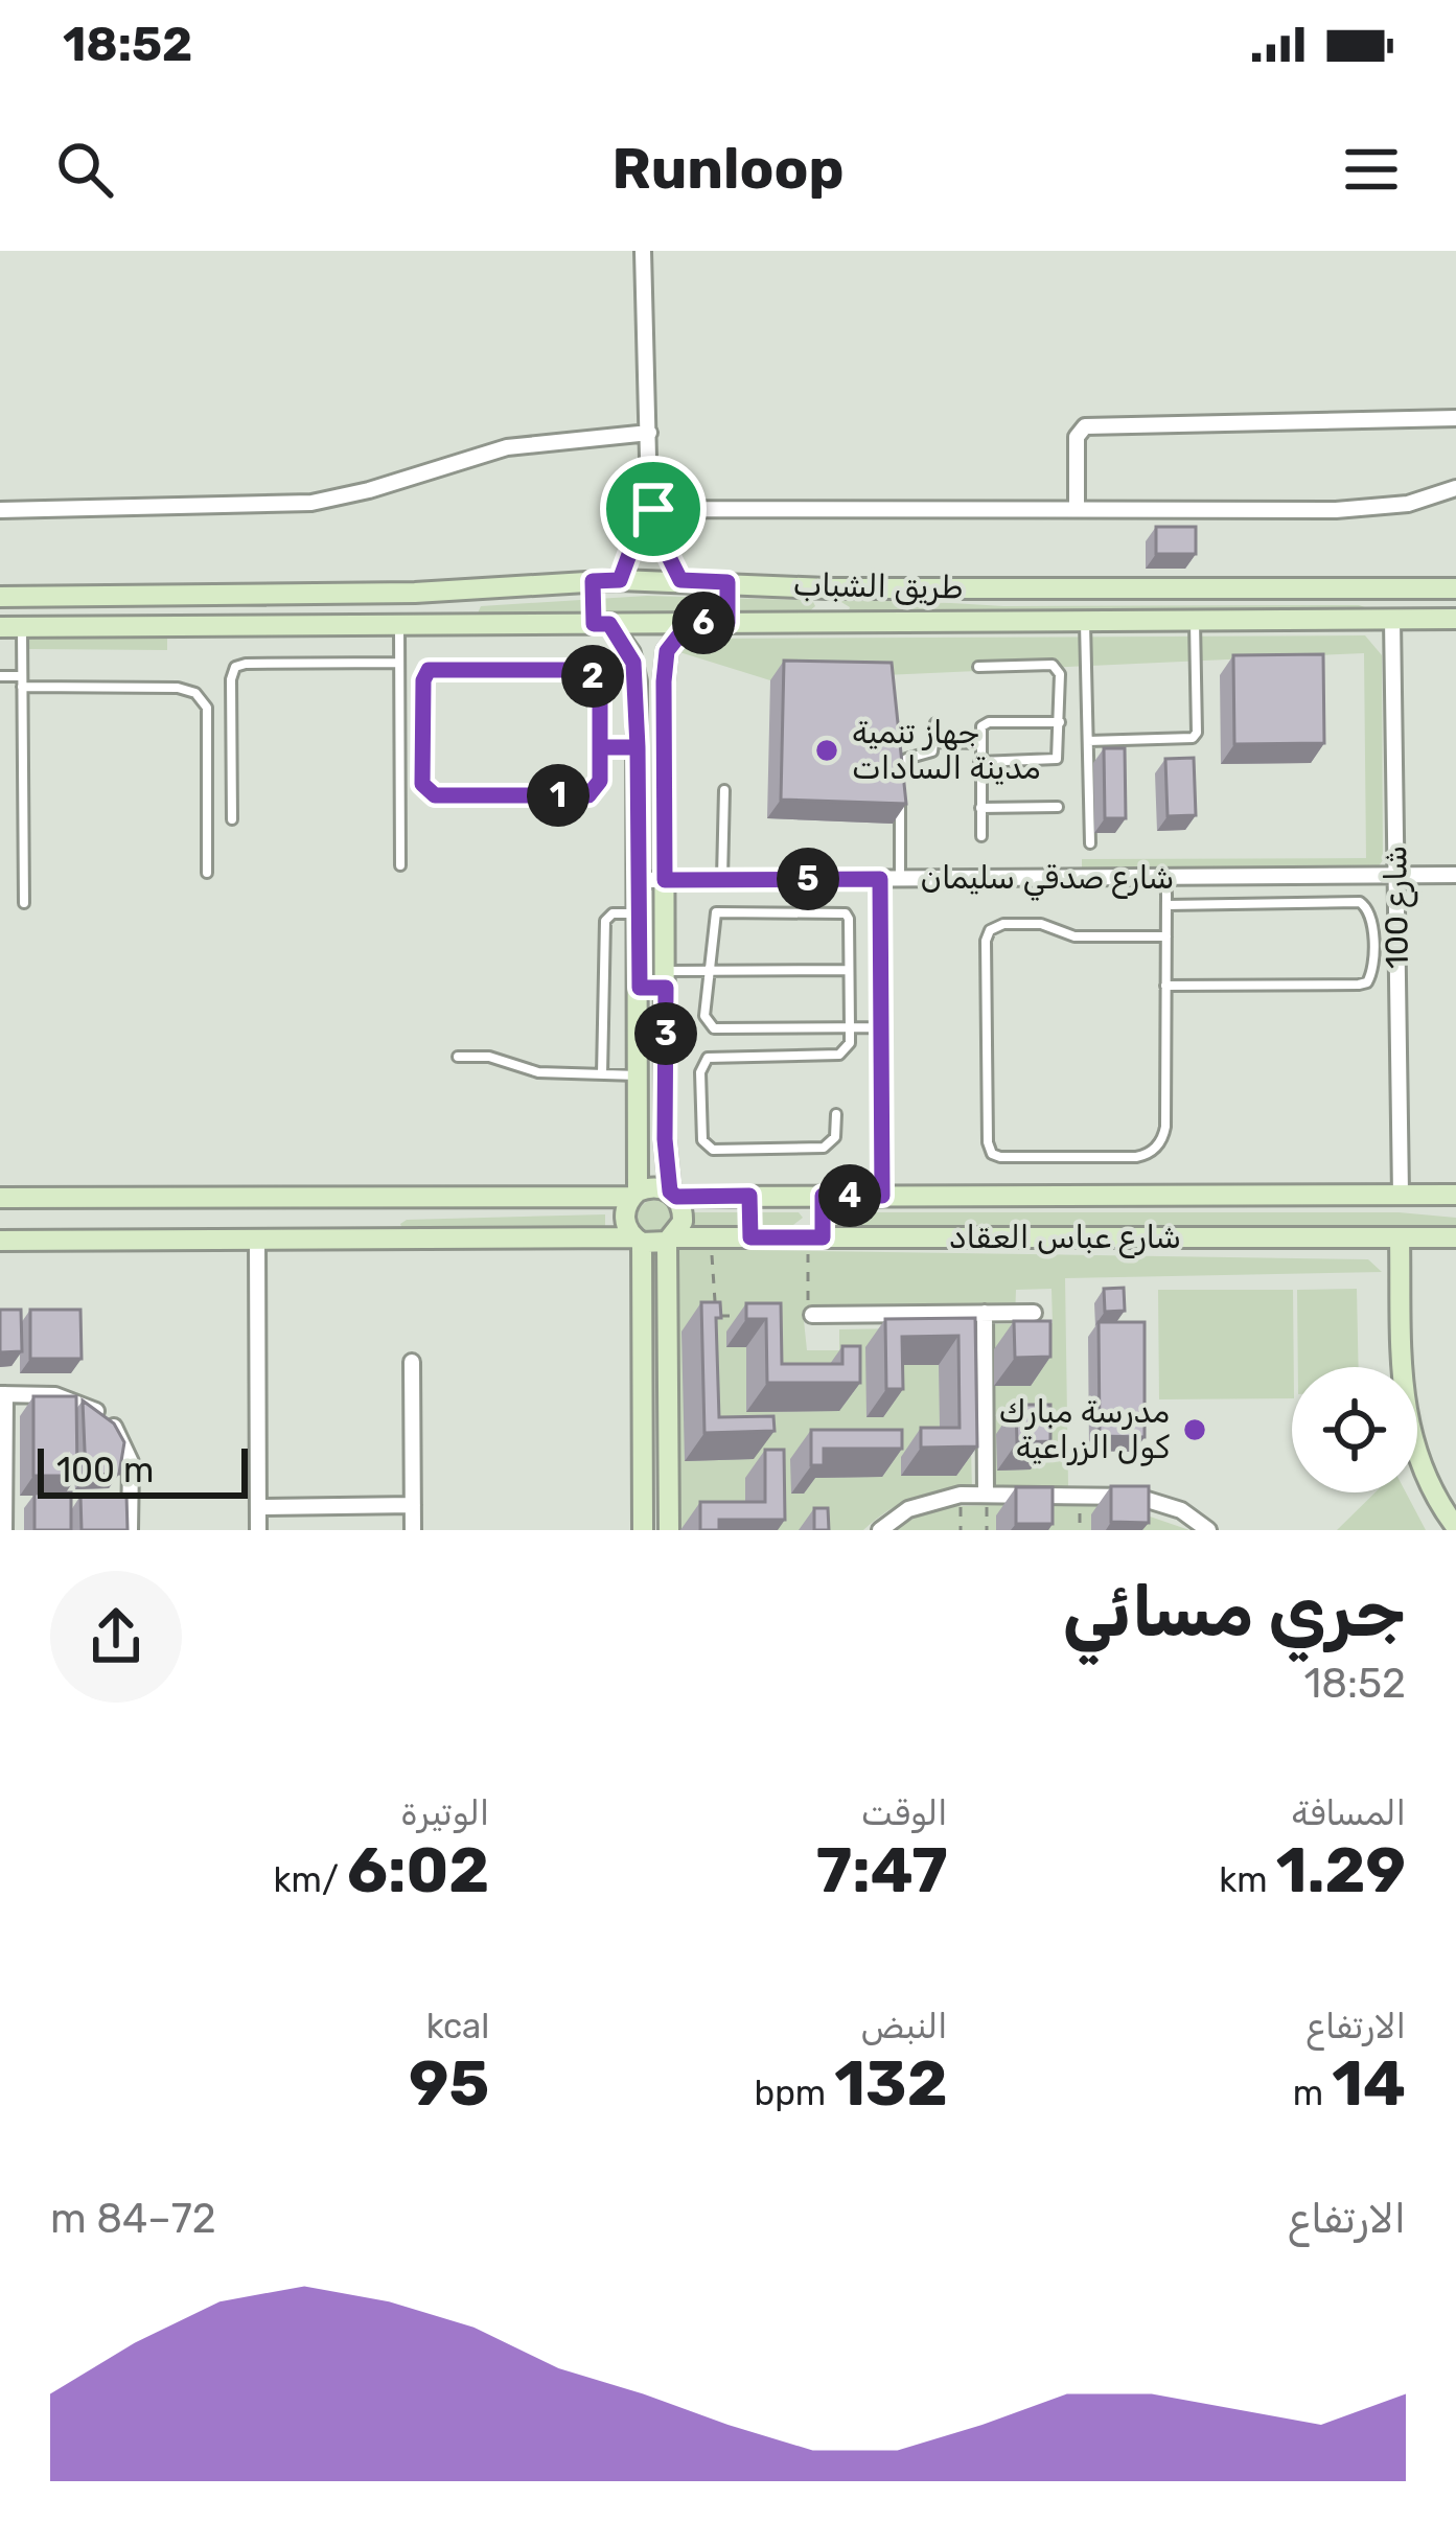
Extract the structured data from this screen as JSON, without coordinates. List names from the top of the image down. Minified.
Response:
{"streets":{"main road":["طريق الشباب","شارع عباس العقاد"],"street":["شارع صدقي سليمان","شارع 100"]},"crossings":[["طريق الشباب","شارع 100"],["شارع صدقي سليمان","شارع 100"],["شارع 100","شارع عباس العقاد"]],"places":["جهاز تنمية مدينة السادات","مدرسة مبارك كول الزراعية"],"scale_bar":"100 m","page":{"status":"18:52","header":"Runloop","pins":["6","2","1","5","3","4"],"scale":"100 m","heading":["جري مسائي","18:52"],"stats":[["المسافة","1.29 km"],["الوقت","7:47"],["الوتيرة","6:02 /km"],["الارتفاع","14 m"],["النبض","132 bpm"],["kcal","95"]],"chart":["الارتفاع","72–84 m"]}}
